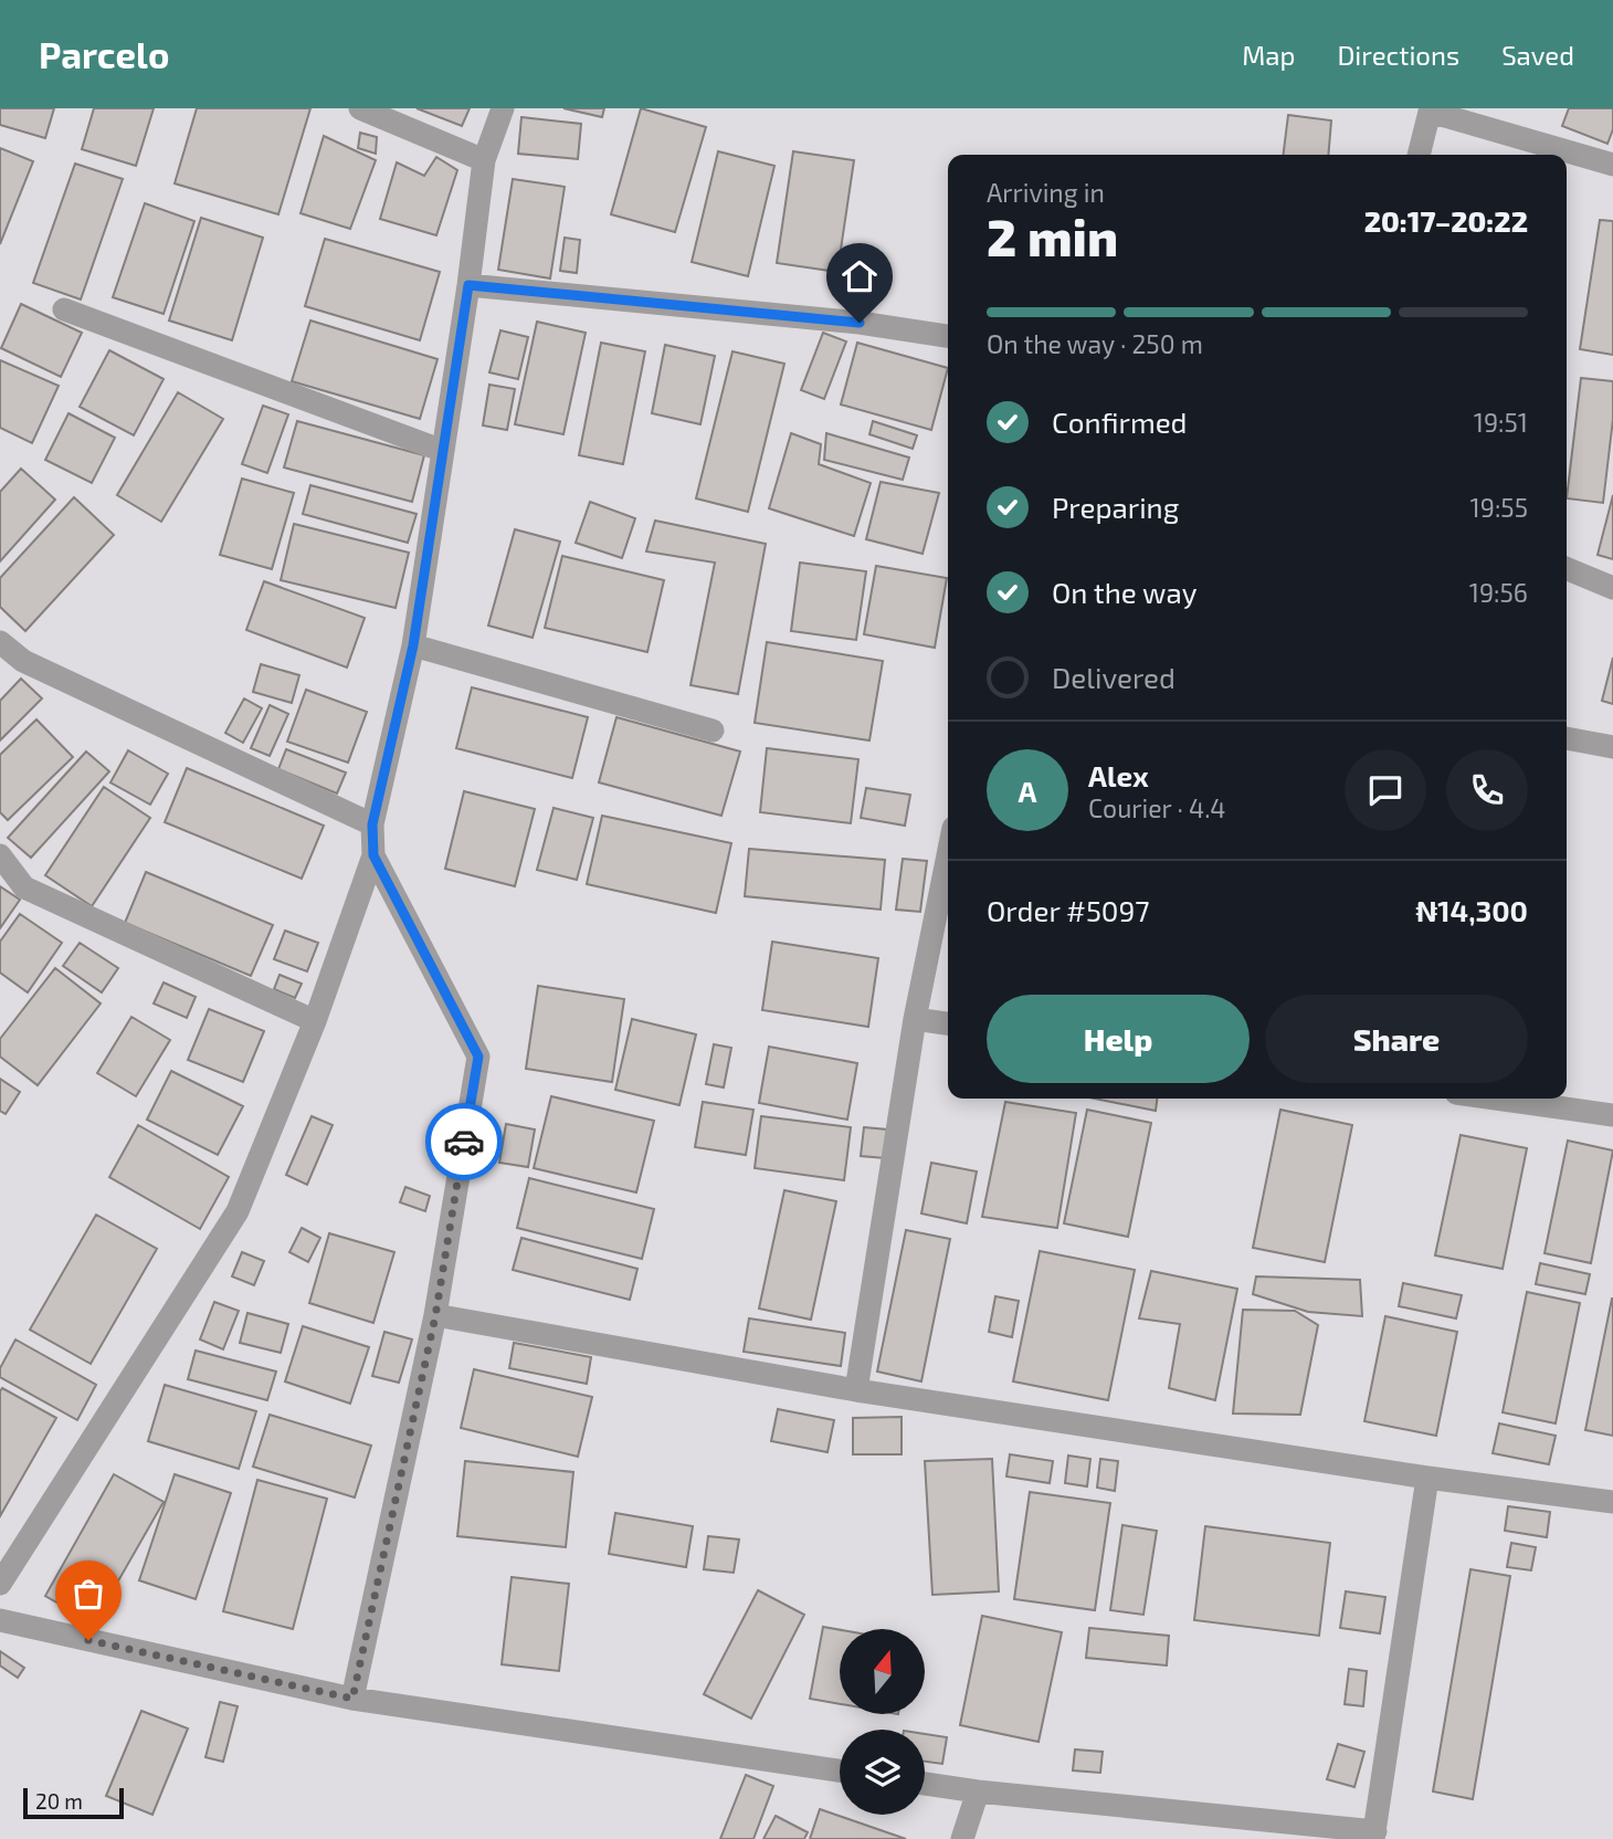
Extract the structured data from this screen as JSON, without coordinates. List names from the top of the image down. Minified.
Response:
{"scale_bar":"20 m","north":"top","page":{"header":"Parcelo","nav":["Map","Directions","Saved"],"heading":["2 min","Arriving in","20:17–20:22"],"panel":["Alex","Courier · 4.4","Order #5097","₦14,300"],"bar":"On the way · 250 m","list":[["Confirmed","19:51"],["Preparing","19:55"],["On the way","19:56"],"Delivered"],"round":"A","buttons":["Help","Share"],"scale":"20 m"}}
